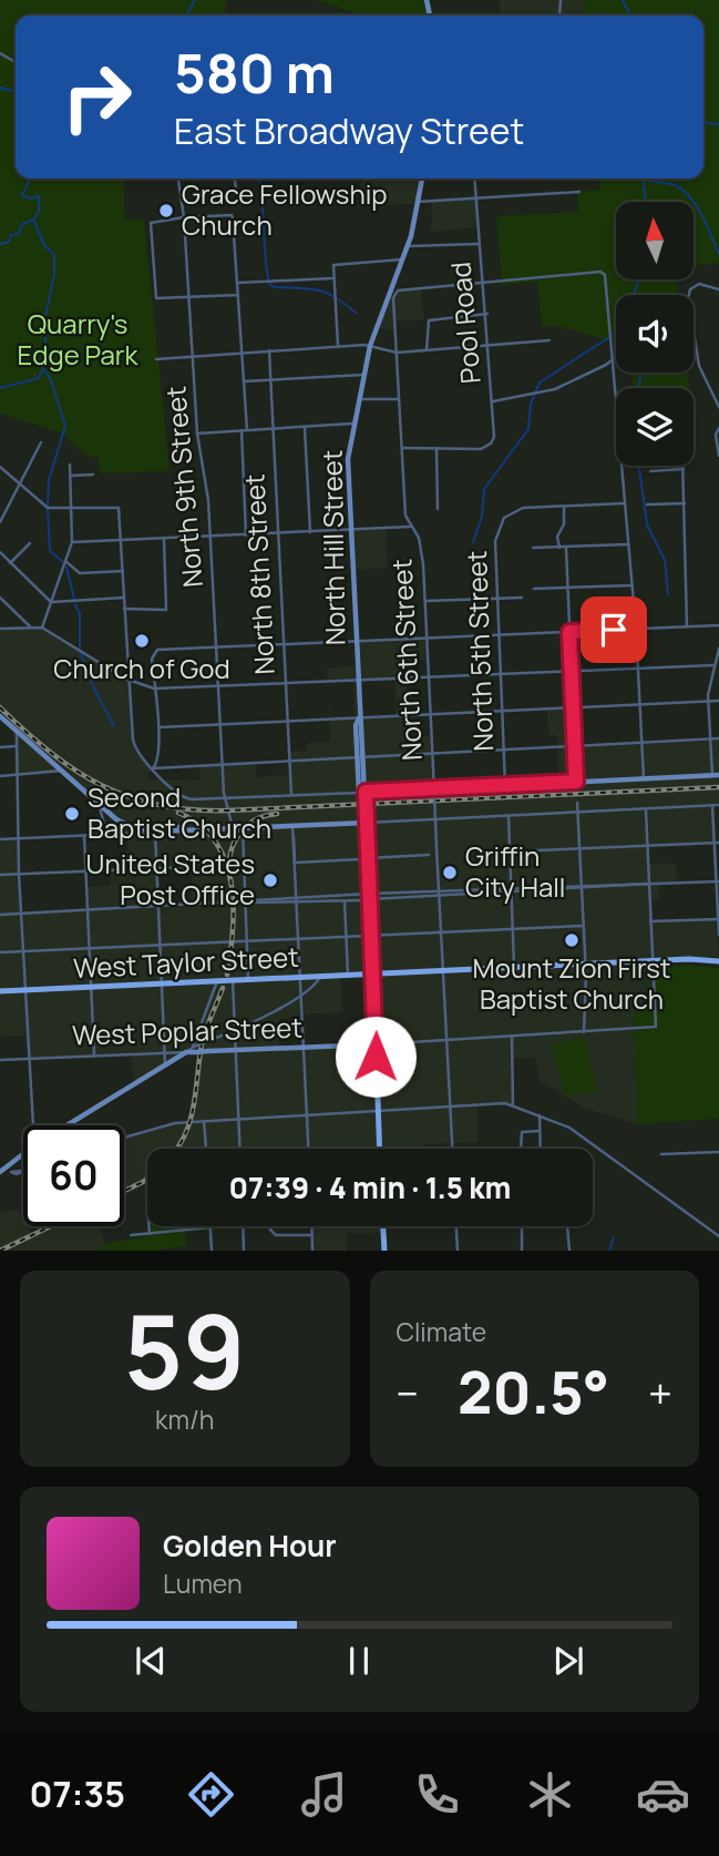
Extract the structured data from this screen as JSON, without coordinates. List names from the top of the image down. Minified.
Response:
{"streets":{"main road":["West Taylor Street"],"street":["Pool Road","North 9th Street","North Hill Street","North 8th Street","North 5th Street","North 6th Street","West Poplar Street"]},"crossings":[["Pool Road","North 6th Street"],["North Hill Street","West Taylor Street"],["North 6th Street","West Taylor Street"]],"parks":["Quarry's Edge Park"],"places":["Grace Fellowship Church","Church of God","Second Baptist Church","Griffin City Hall","United States Post Office","Mount Zion First Baptist Church"],"north":"top","page":{"turn":["580 m","East Broadway Street"],"limit":"60","trip":"07:39 · 4 min · 1.5 km","tile":[["59","km/h"],"Climate"],"heat":["−","20.5°","+"],"song":["Golden Hour","Lumen"],"tabs":"07:35"}}
